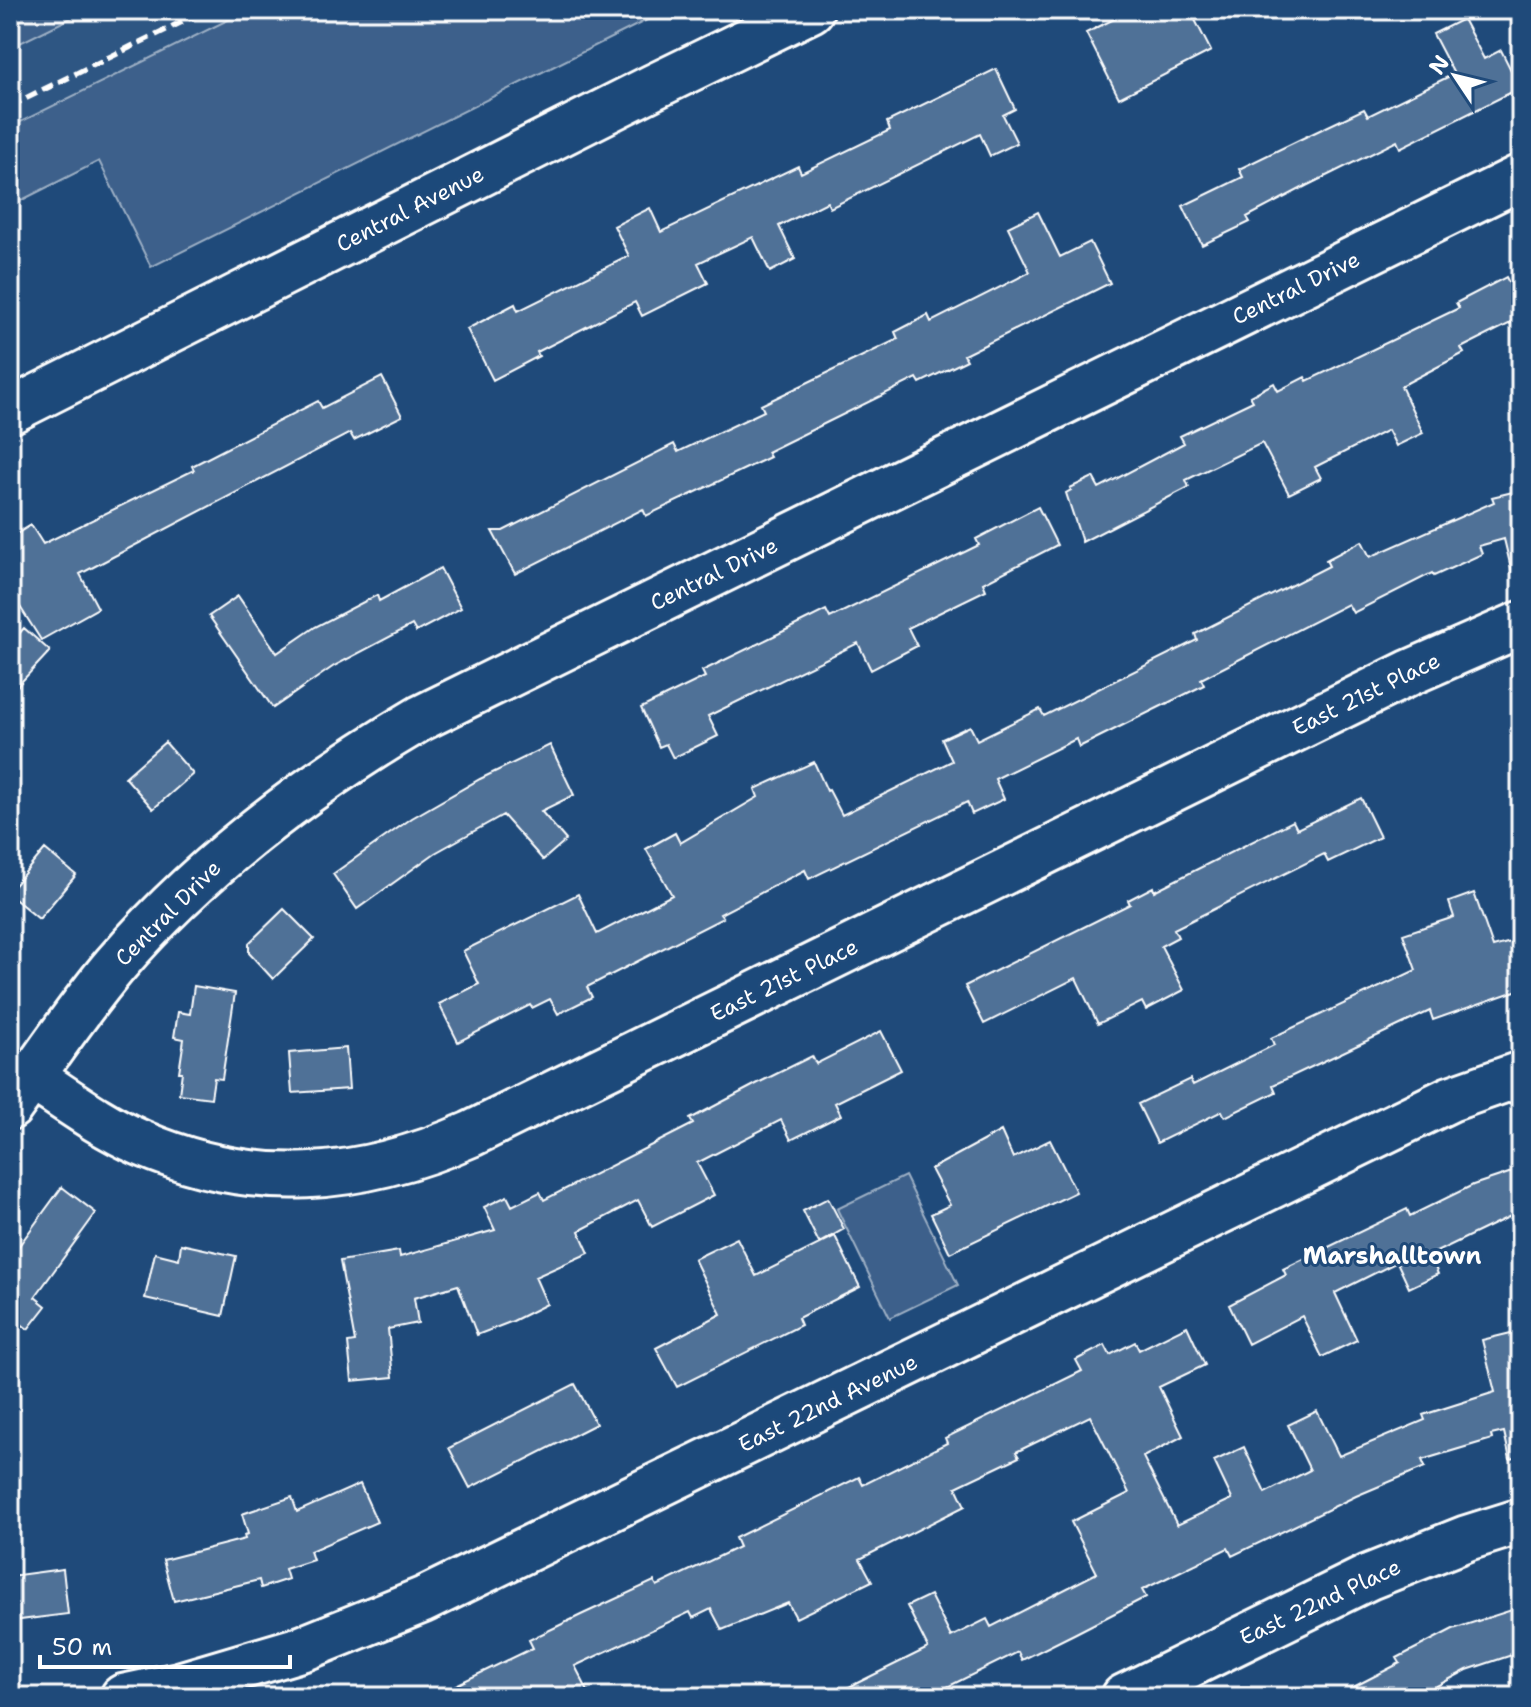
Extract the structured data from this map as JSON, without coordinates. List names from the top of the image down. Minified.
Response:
{"streets":{"street":["Central Avenue","Central Drive","East 21st Place","East 22nd Avenue","East 22nd Place"]},"crossings":[["Central Drive","East 21st Place"]],"districts":["Marshalltown"],"scale_bar":"50 m","north":"top left"}
